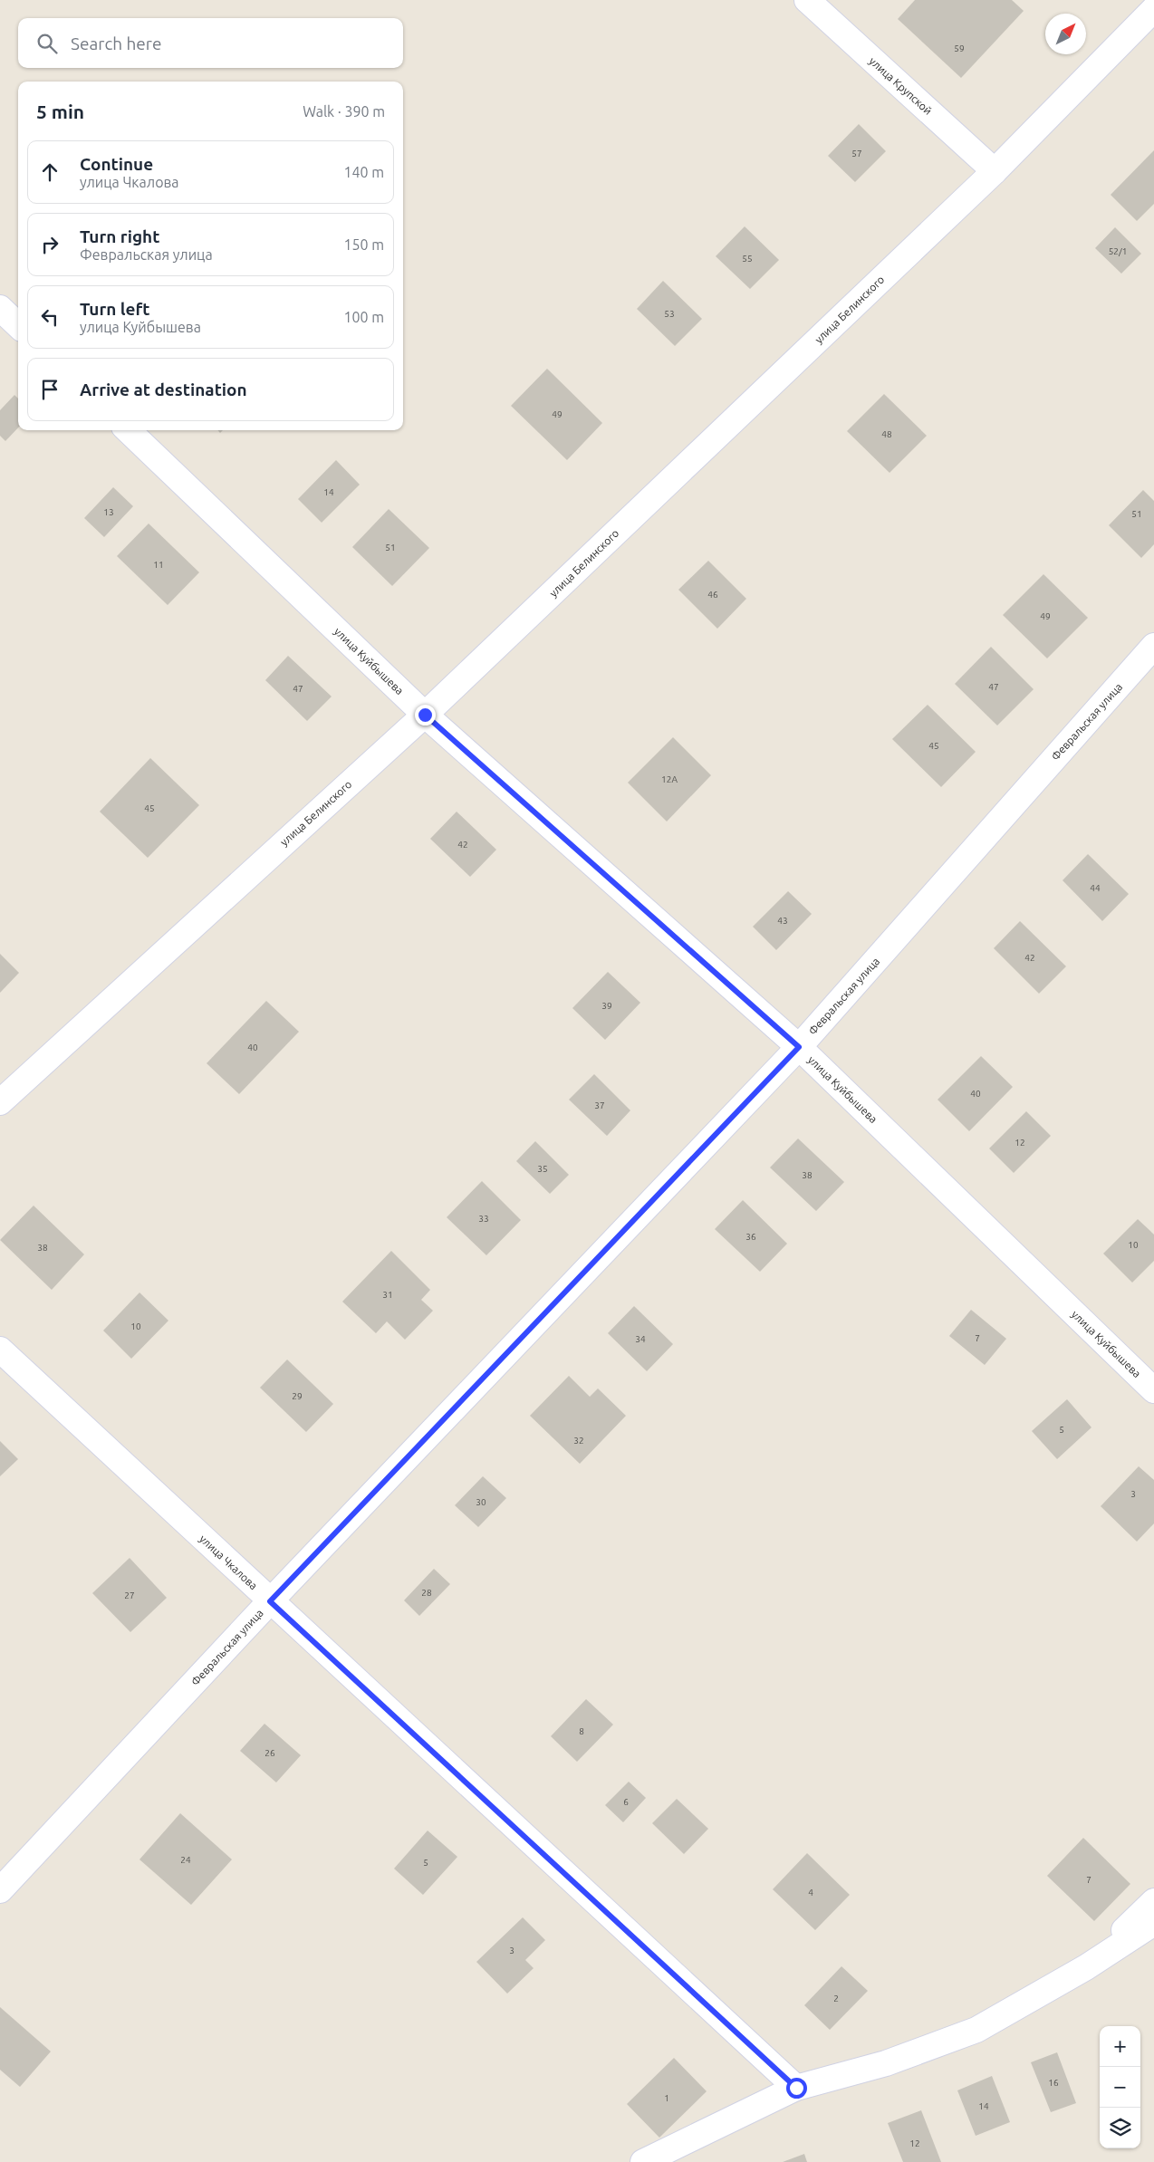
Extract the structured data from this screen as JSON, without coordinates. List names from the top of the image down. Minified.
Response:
{"streets":{"street":["улица Крупской","улица Белинского","улица Куйбышева","Февральская улица","улица Чкалова"]},"crossings":[["улица Крупской","улица Белинского"],["улица Белинского","улица Куйбышева"],["улица Куйбышева","Февральская улица"],["Февральская улица","улица Чкалова"]],"house_numbers":["59","57","52/1","55","53","49","48","14","13","51","51","11","46","49","47","47","45","12А","45","42","44","43","42","39","40","40","37","12","35","38","33","36","10","38","31","10","7","34","29","5","32","3","30","28","27","8","26","6","24","5","7","4","3","2","16","1","14","12"],"north":"top right","page":{"search":"Search here","heading":["5 min","Walk · 390 m"],"list":[["Continue","улица Чкалова","140 m"],["Turn right","Февральская улица","150 m"],["Turn left","улица Куйбышева","100 m"],"Arrive at destination"],"map_buttons":["+","−"]}}
